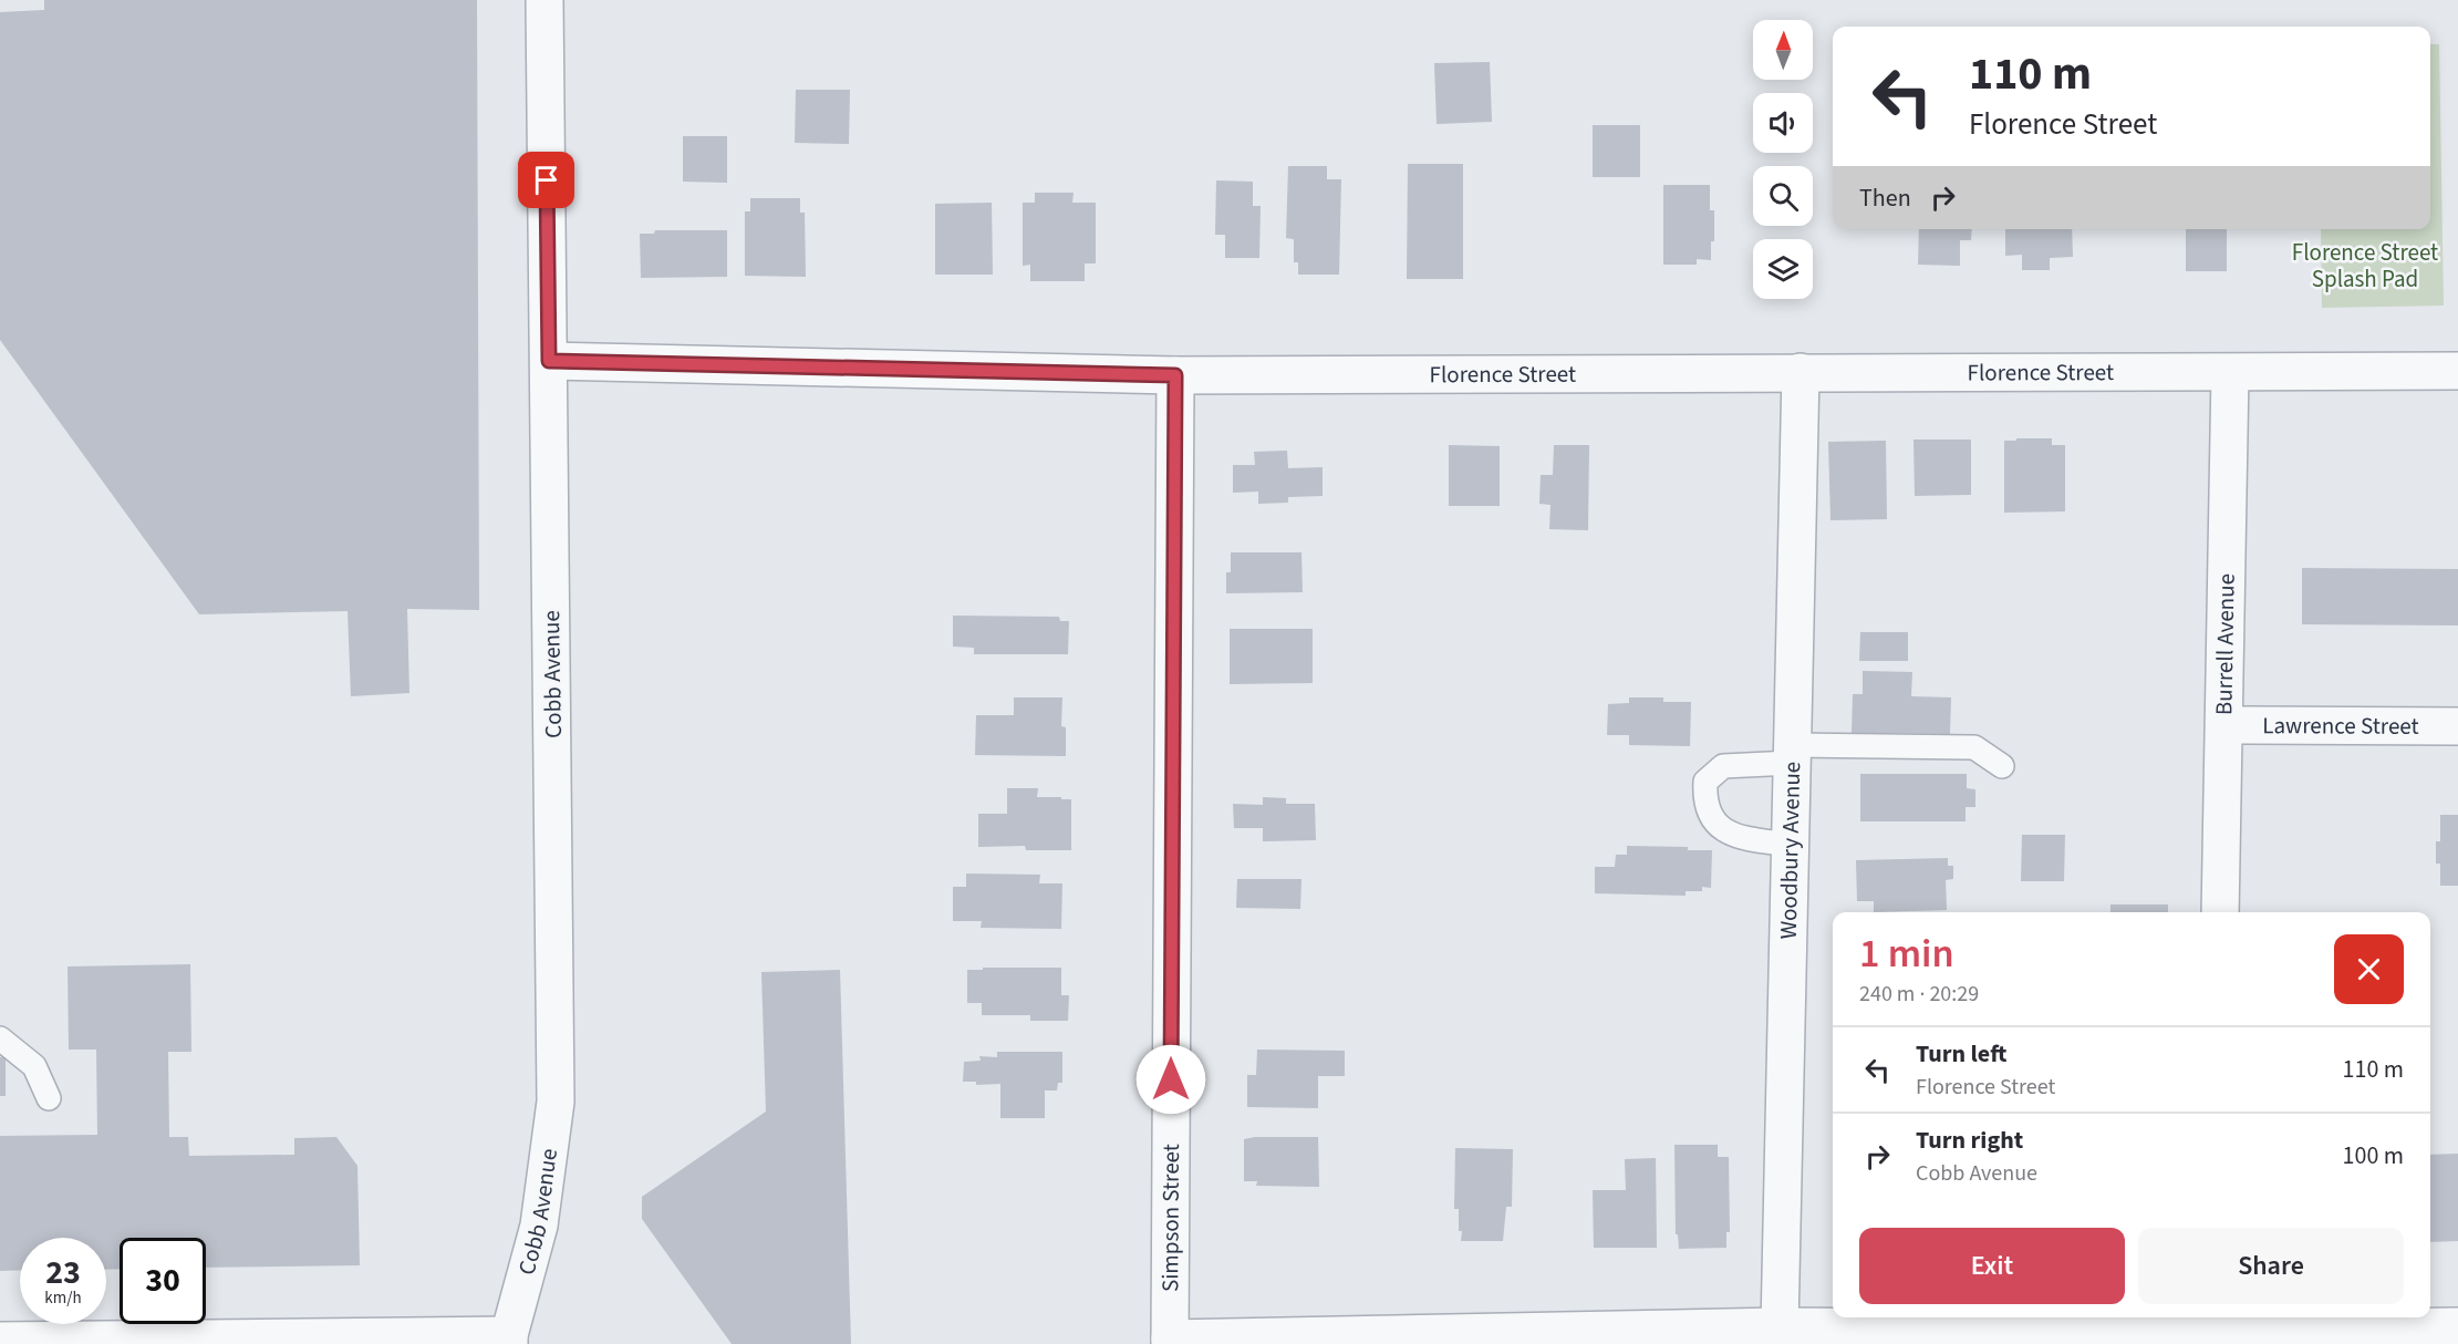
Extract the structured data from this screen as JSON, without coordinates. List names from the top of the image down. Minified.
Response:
{"streets":{"street":["Florence Street","Burrell Avenue","Cobb Avenue","Lawrence Street","Woodbury Avenue","Simpson Street"]},"crossings":[["Florence Street","Burrell Avenue"],["Florence Street","Cobb Avenue"],["Florence Street","Woodbury Avenue"],["Florence Street","Simpson Street"],["Burrell Avenue","Lawrence Street"]],"parks":["Florence Street Splash Pad"],"north":"top","page":{"turn":["110 m","Florence Street"],"then":"Then","heading":["1 min","240 m · 20:29"],"list":[{"name":"Turn left","note":"Florence Street","value":"110 m"},{"name":"Turn right","note":"Cobb Avenue","value":"100 m"}],"buttons":["Exit","Share"],"speed":"23 km/h","limit":"30"}}
